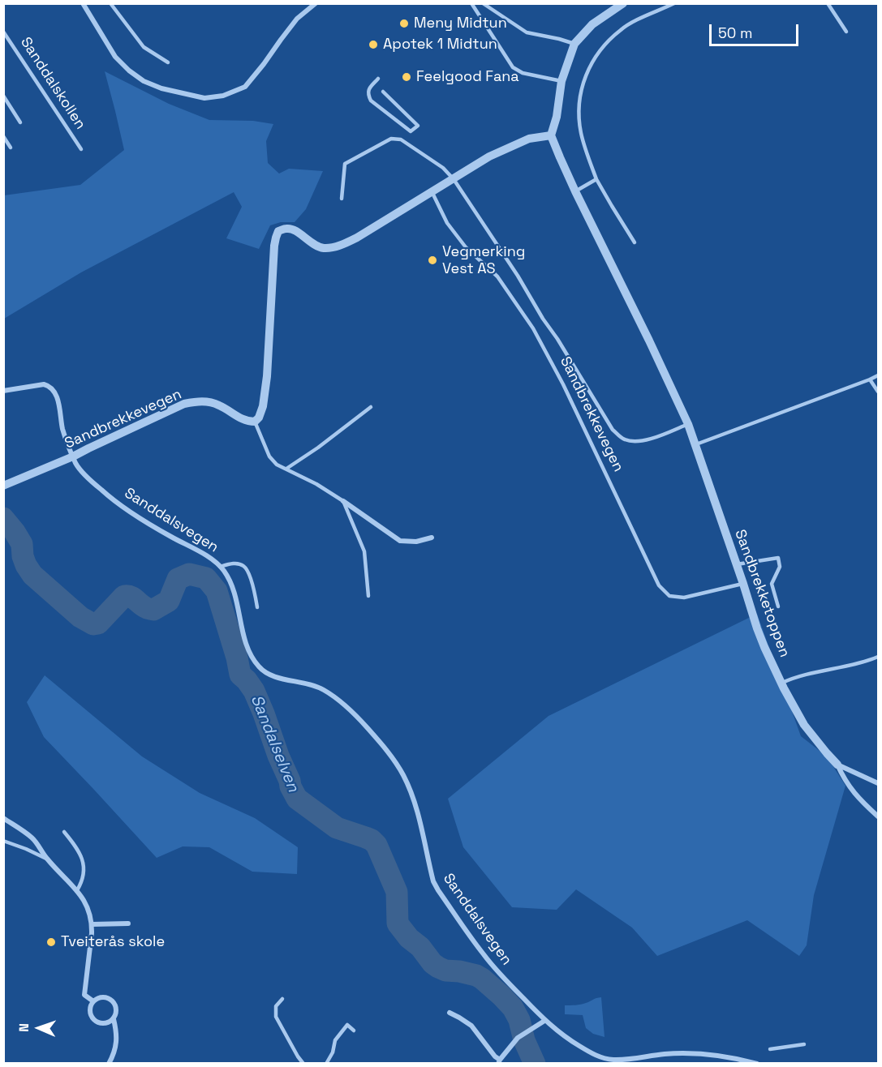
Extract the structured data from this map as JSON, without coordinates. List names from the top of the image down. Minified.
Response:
{"streets":{"street":["Sandbrekkevegen","Sanddalsvegen","Sandbrekketoppen"],"lane":["Sanddalskollen"]},"crossings":[["Sandbrekkevegen","Sanddalsvegen"],["Sandbrekkevegen","Sandbrekketoppen"]],"water":["Sandalselven"],"places":["Meny Midtun","Apotek 1 Midtun","Feelgood Fana","Vegmerking Vest AS","Tveiterås skole"],"scale_bar":"50 m","north":"left"}
